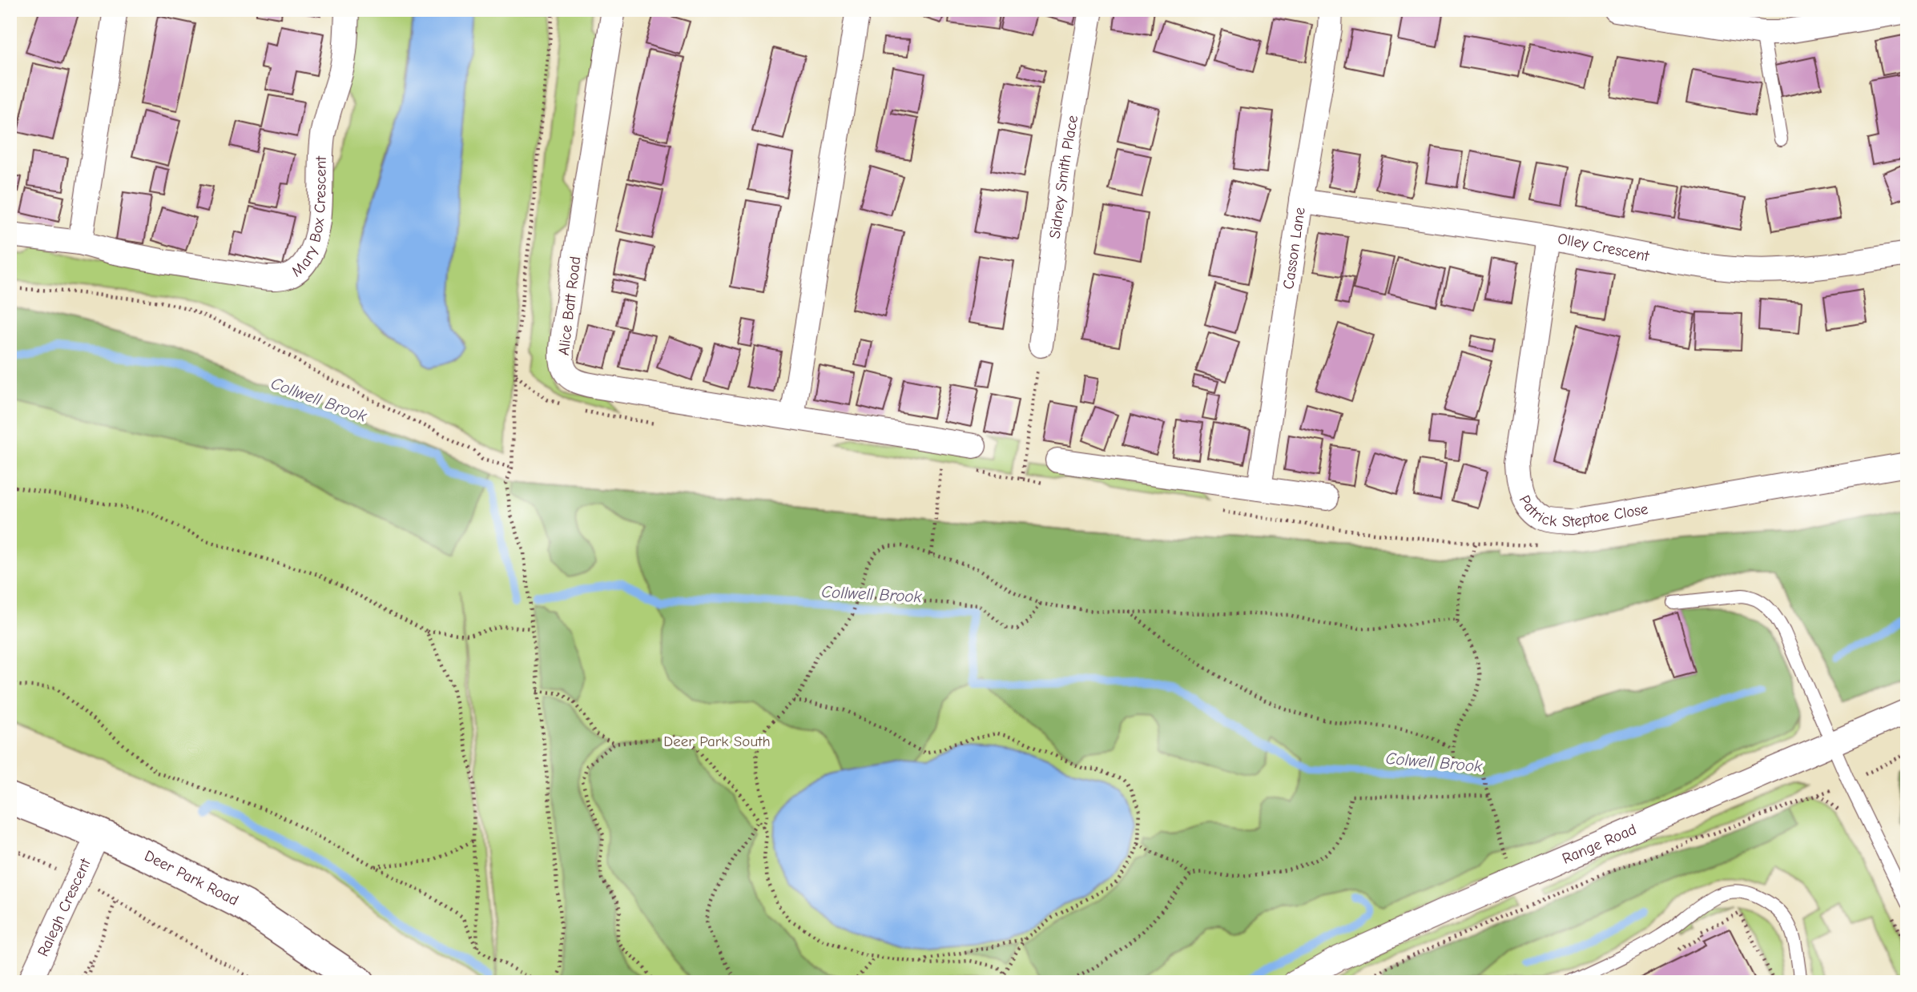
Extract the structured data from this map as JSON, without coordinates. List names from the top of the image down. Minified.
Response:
{"streets":{"street":["Sidney Smith Place","Mary Box Crescent","Olley Crescent","Casson Lane","Alice Batt Road","Patrick Steptoe Close","Range Road","Deer Park Road","Ralegh Crescent"]},"crossings":[["Olley Crescent","Casson Lane"],["Olley Crescent","Patrick Steptoe Close"],["Deer Park Road","Ralegh Crescent"]],"water":["Collwell Brook","Colwell Brook"],"parks":["Deer Park South"]}
